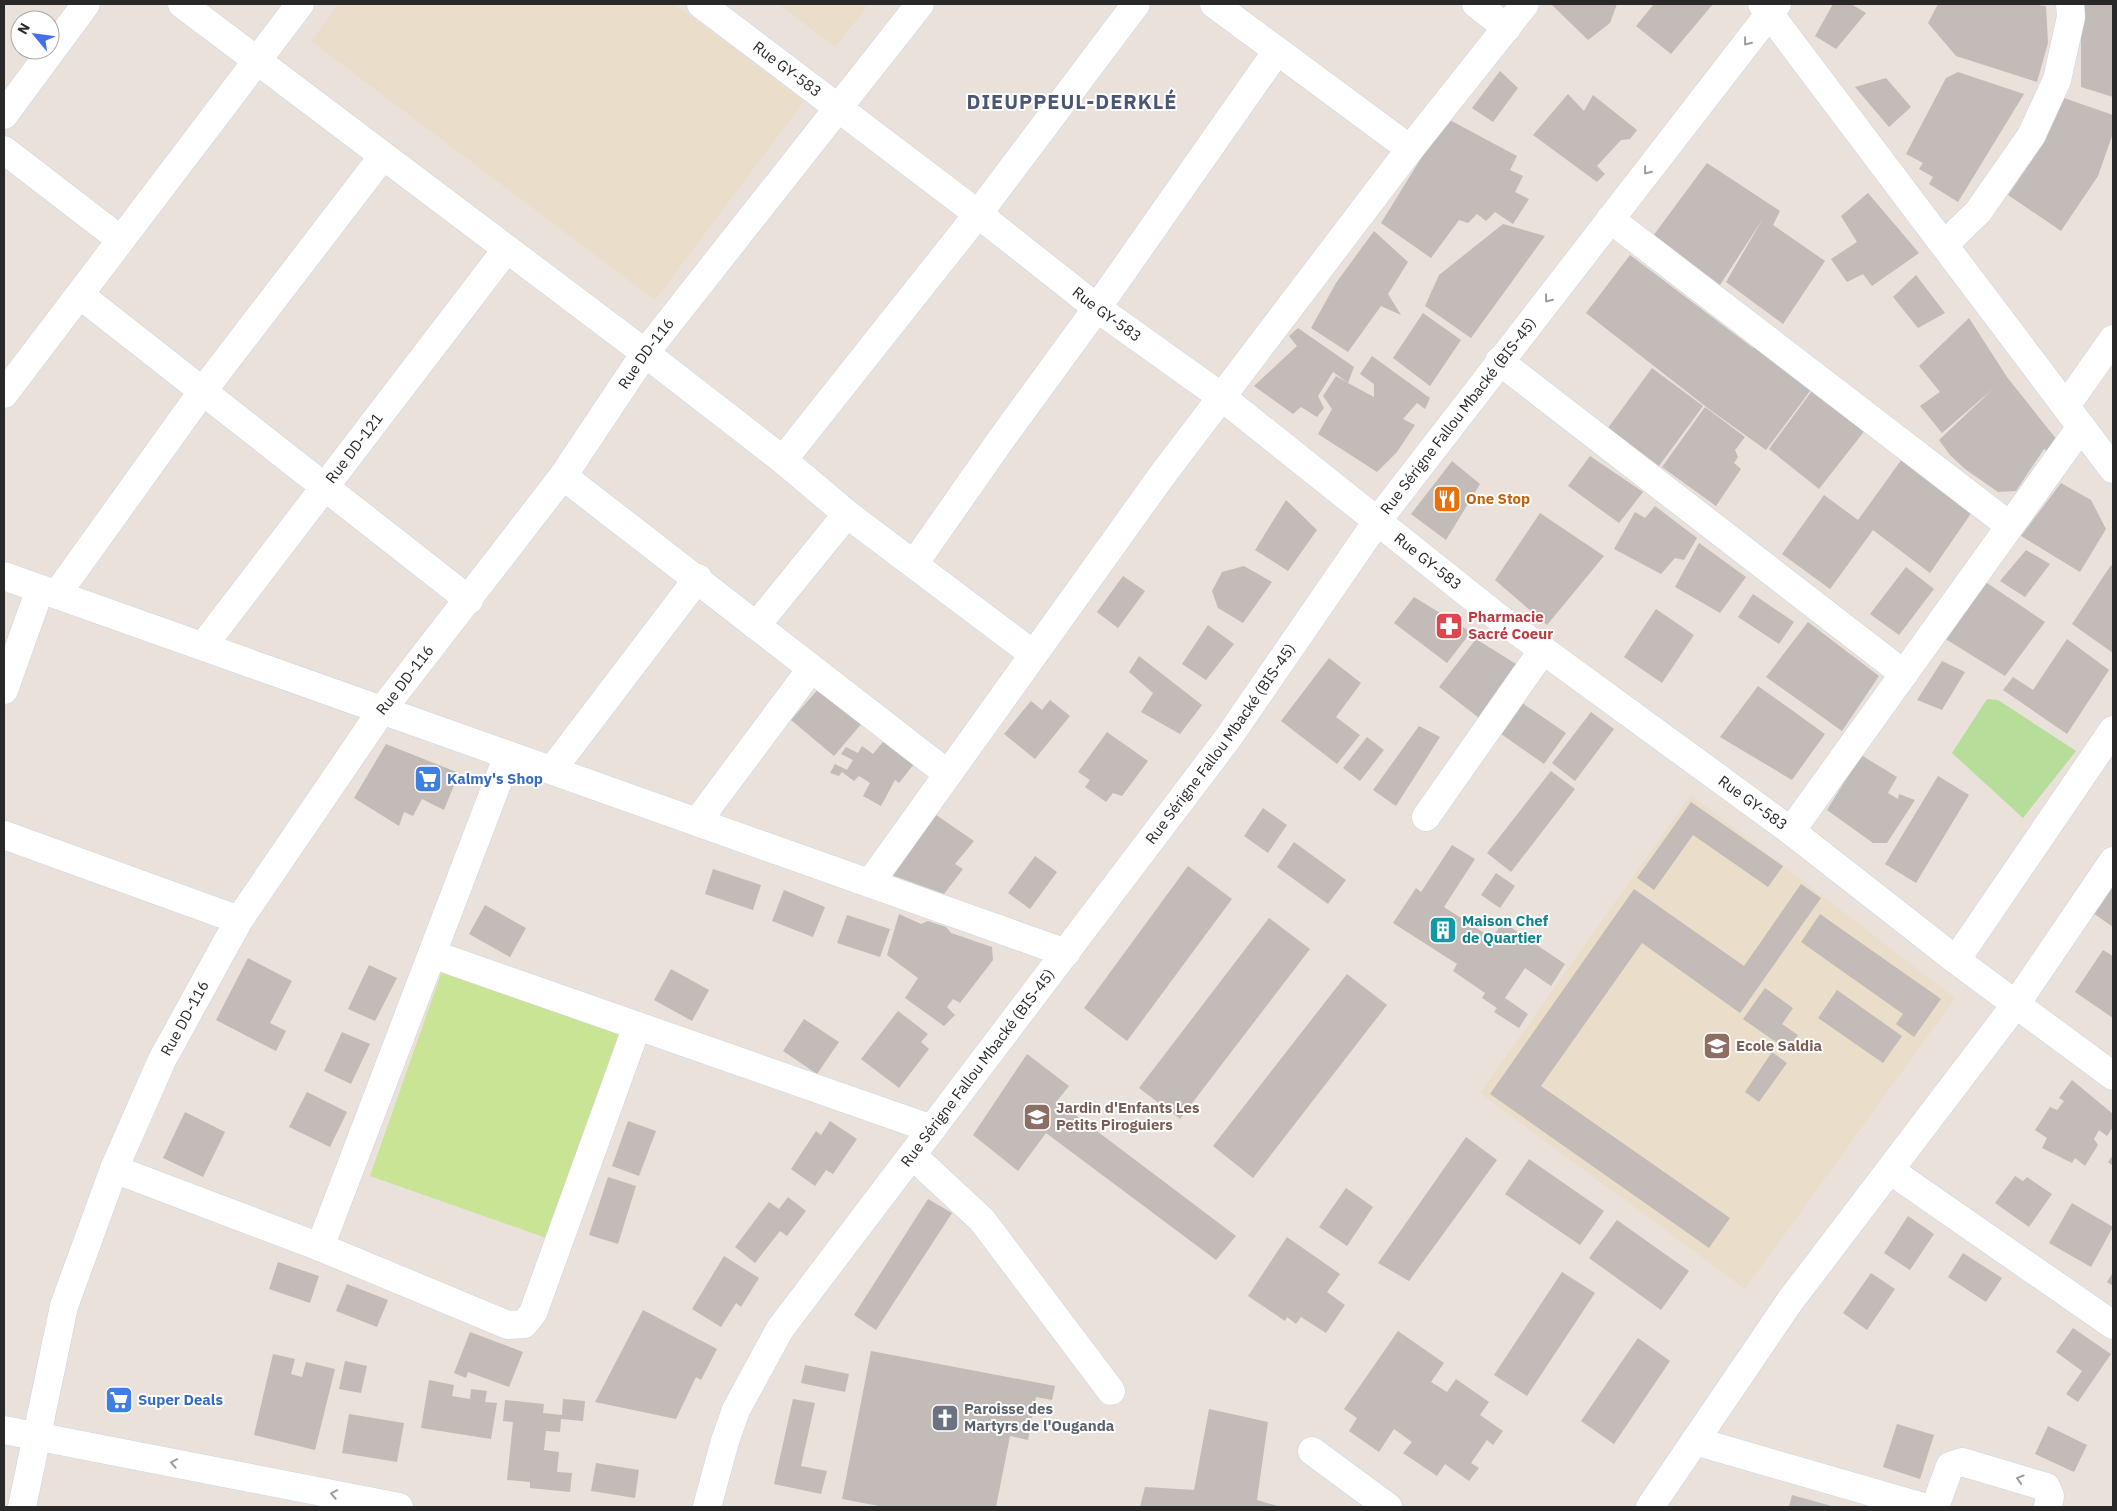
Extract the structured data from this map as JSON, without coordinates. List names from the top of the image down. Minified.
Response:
{"streets":{"street":["Rue GY-583","Rue DD-116","Rue Sérigne Fallou Mbacké (BIS-45)","Rue DD-121"]},"crossings":[["Rue GY-583","Rue DD-116"],["Rue GY-583","Rue Sérigne Fallou Mbacké (BIS-45)"]],"districts":["DIEUPPEUL-DERKLÉ"],"places":{"restaurant":["One Stop"],"pharmacy":["Pharmacie Sacré Coeur"],"supermarket":["Kalmy's Shop","Super Deals"],"building":["Maison Chef de Quartier"],"school or university":["Ecole Saldia","Jardin d'Enfants Les Petits Piroguiers"],"church":["Paroisse des Martyrs de l'Ouganda"]},"north":"top left"}
